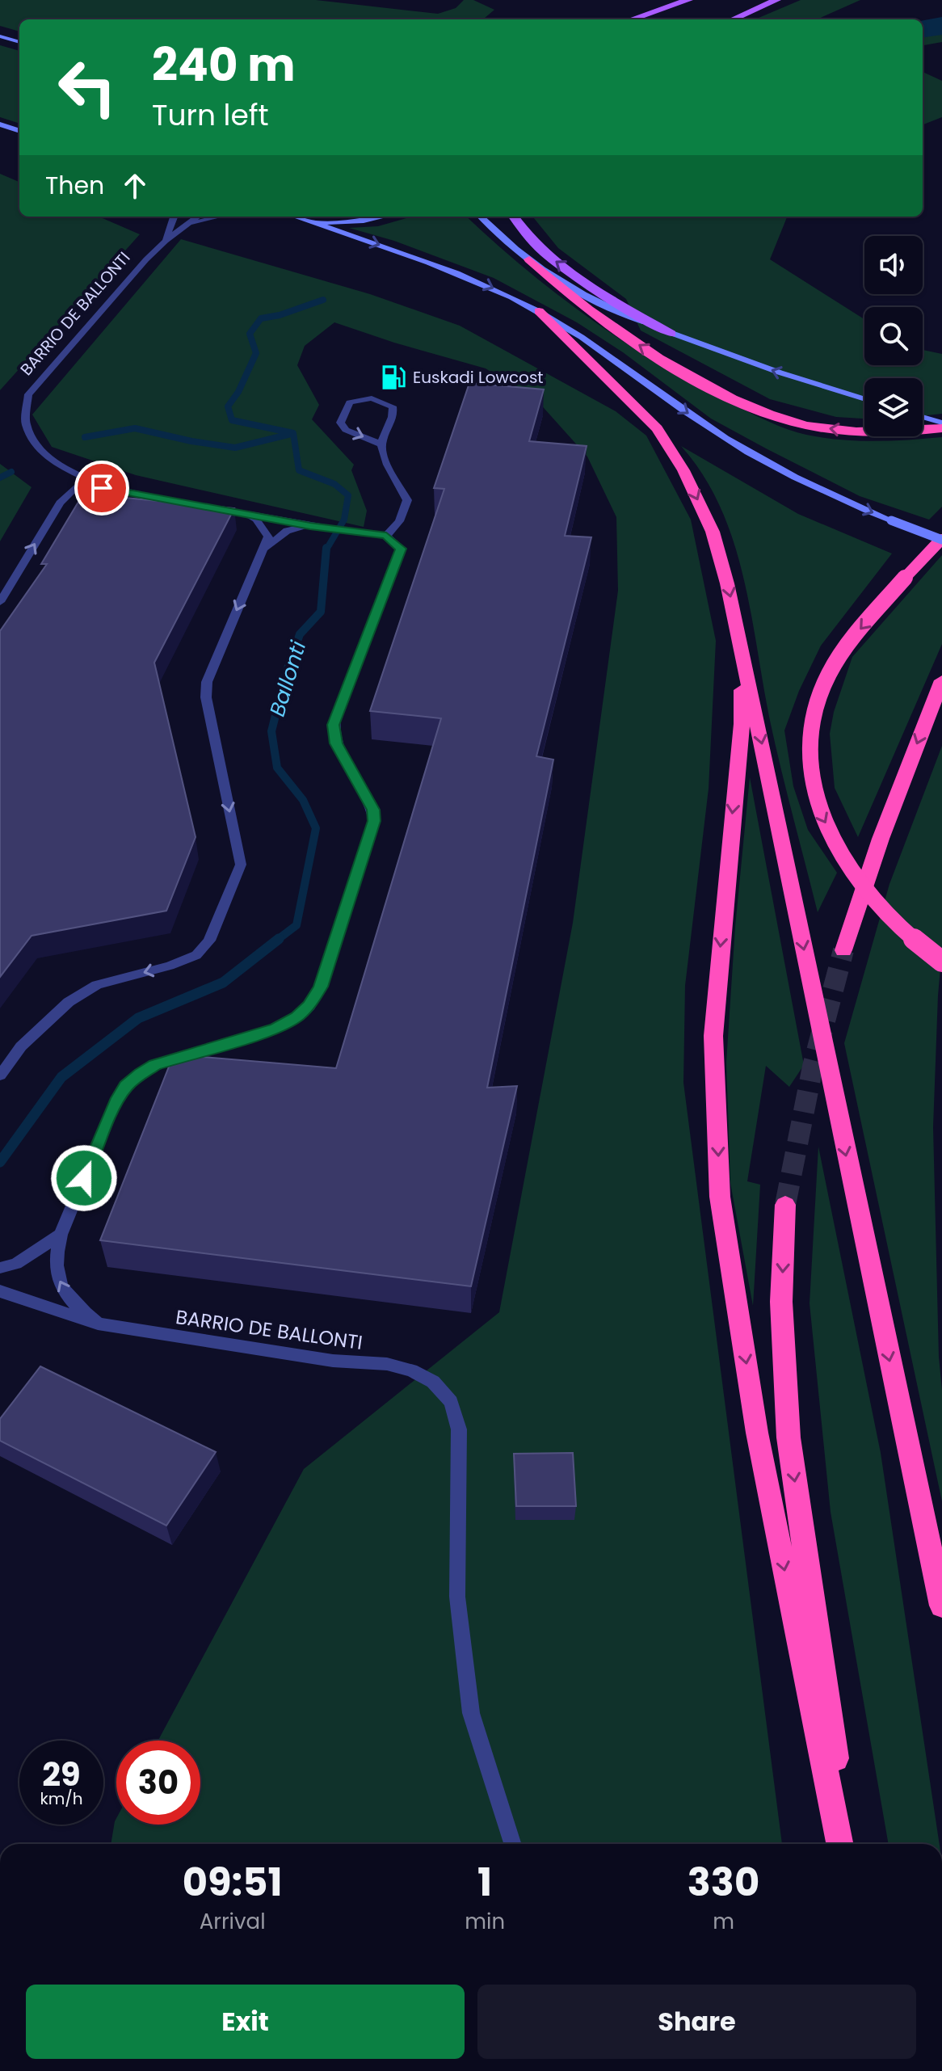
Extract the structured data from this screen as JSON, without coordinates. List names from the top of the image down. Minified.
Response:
{"streets":{"street":["BARRIO DE BALLONTI"]},"water":["Ballonti"],"places":{"fuel station":["Euskadi Lowcost"]},"page":{"turn":["240 m","Turn left"],"then":"Then","speed":"29 km/h","limit":"30","eta":["09:51","Arrival","1","min","330","m"],"buttons":["Exit","Share"]}}
